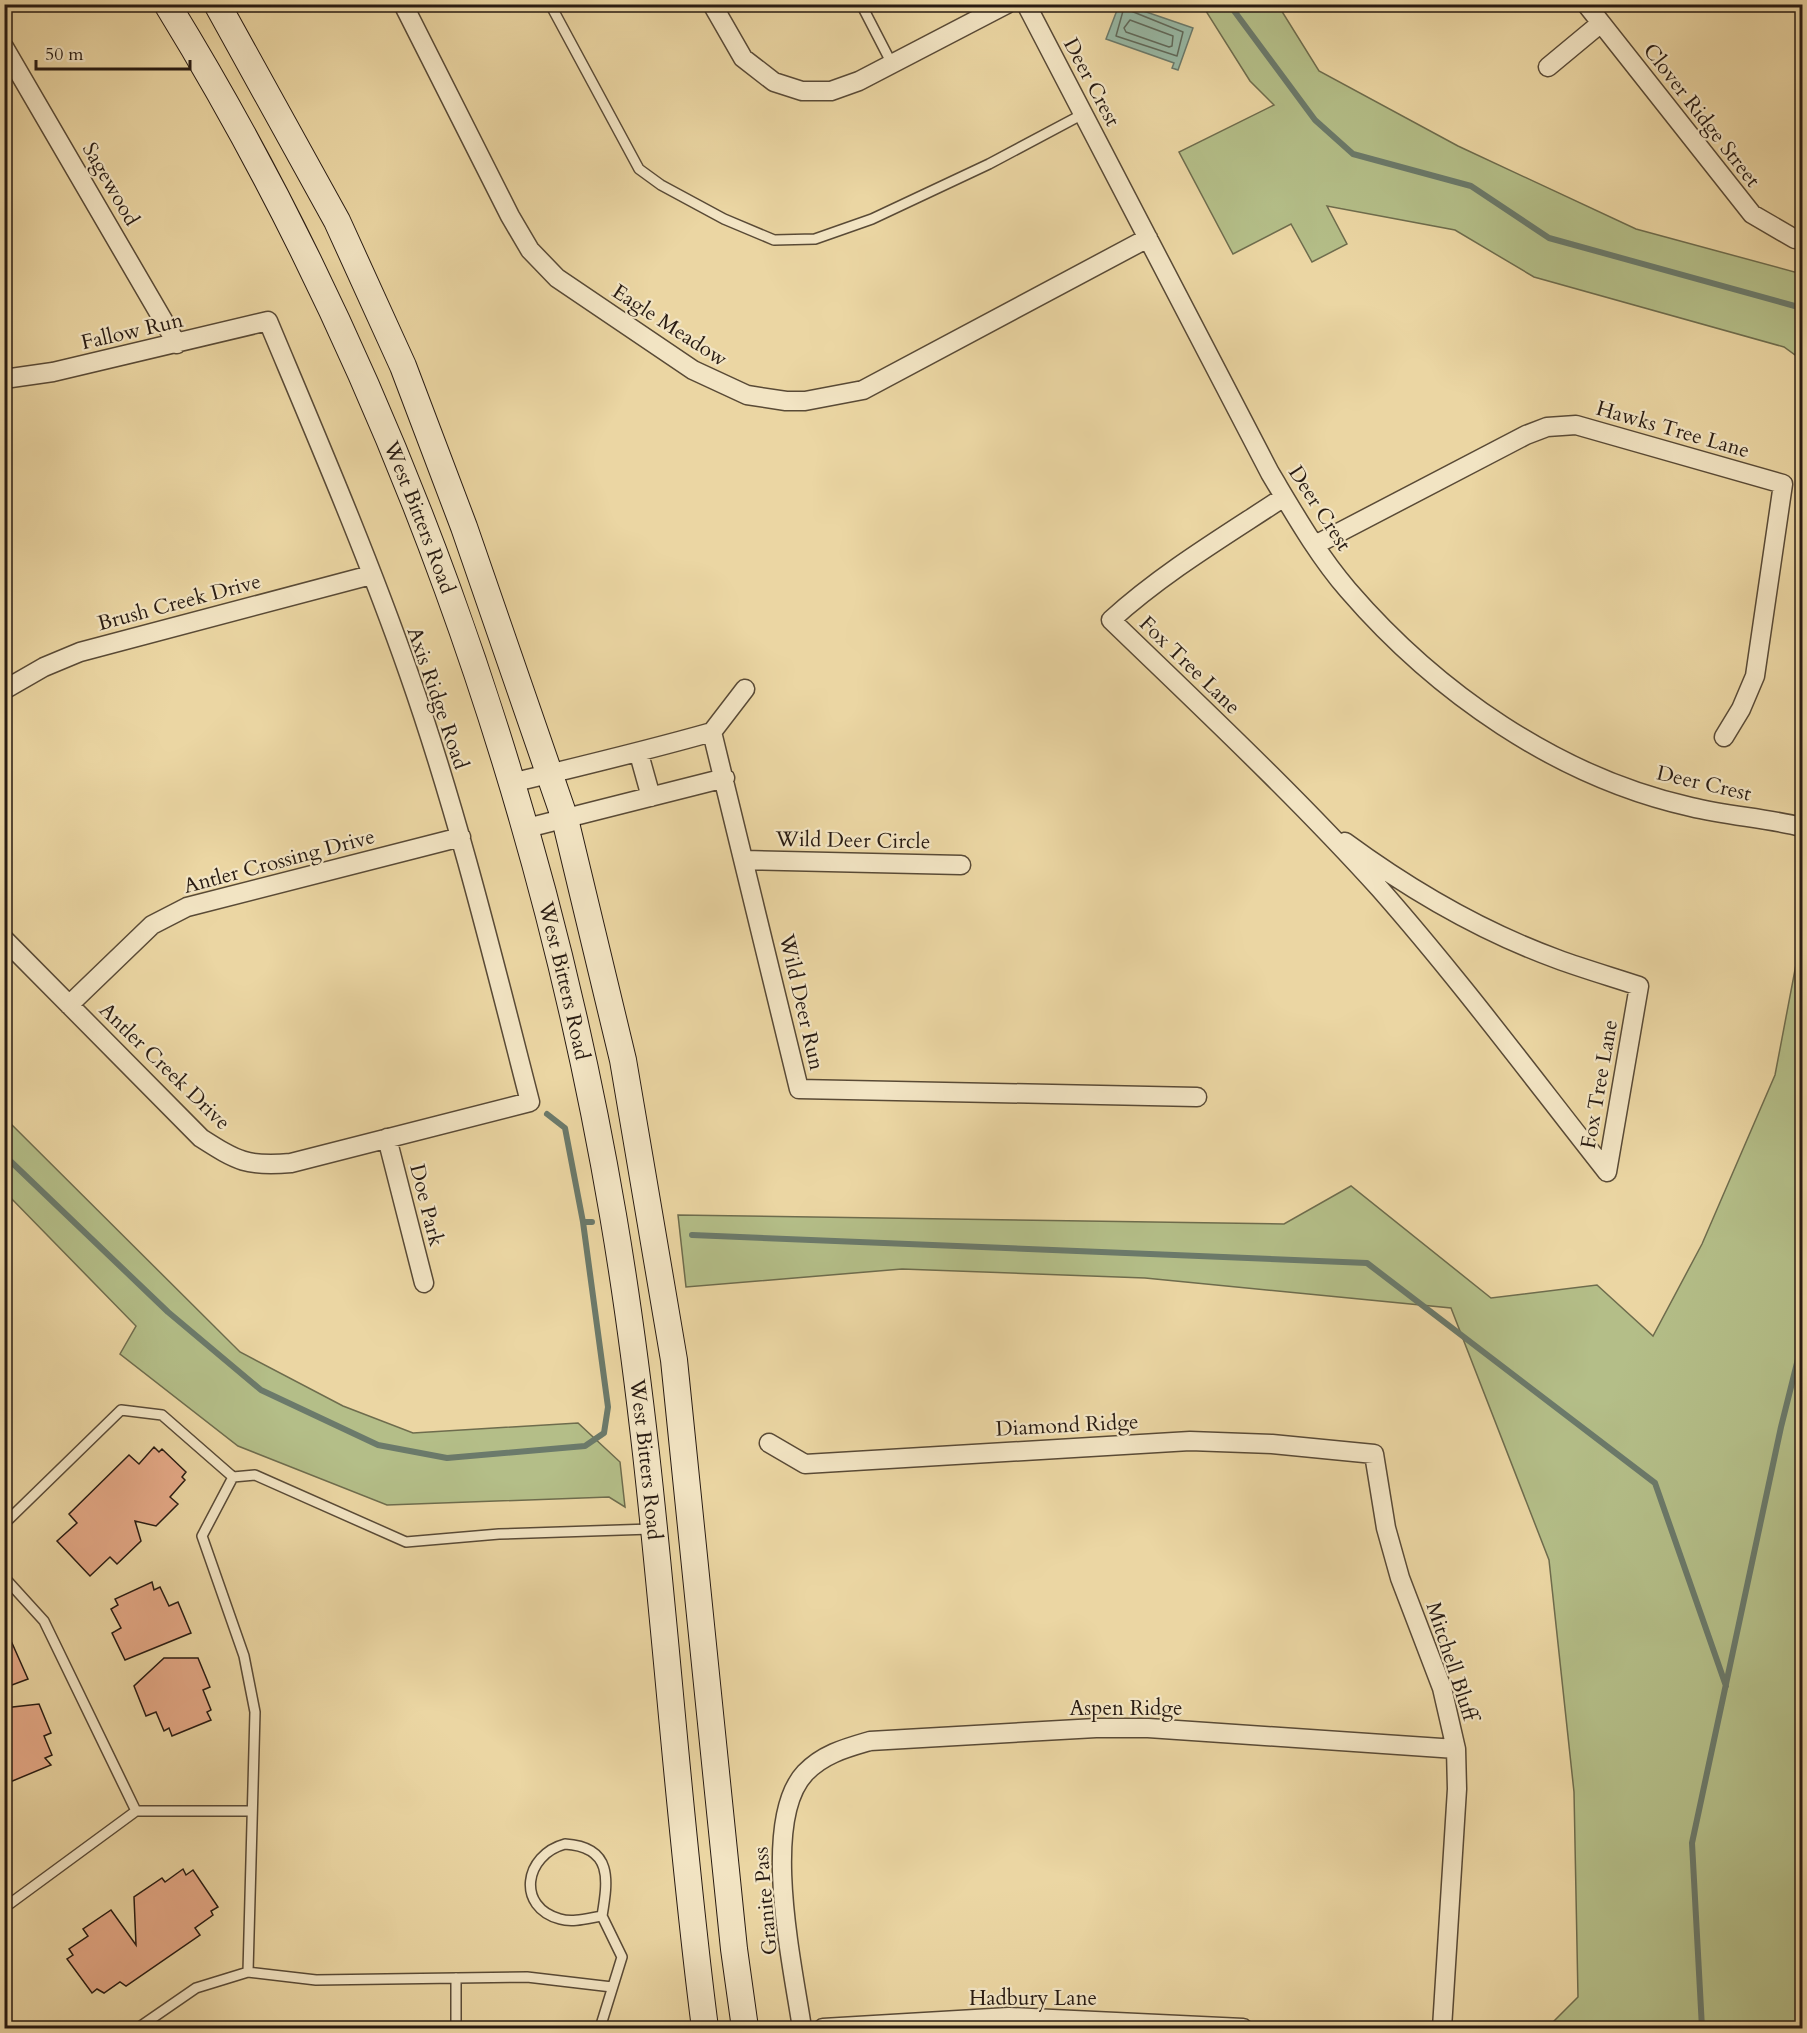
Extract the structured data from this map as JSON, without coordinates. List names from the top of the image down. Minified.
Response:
{"streets":{"main road":["West Bitters Road"],"street":["Deer Crest","Clover Ridge Street","Sagewood","Eagle Meadow","Fallow Run","Hawks Tree Lane","Brush Creek Drive","Fox Tree Lane","Axis Ridge Road","Wild Deer Circle","Antler Crossing Drive","Wild Deer Run","Antler Creek Drive","Doe Park","Diamond Ridge","Mitchell Bluff","Aspen Ridge","Granite Pass","Hadbury Lane"]},"crossings":[["Deer Crest","Eagle Meadow"],["Deer Crest","Hawks Tree Lane"],["Deer Crest","Fox Tree Lane"],["Sagewood","Fallow Run"],["Fallow Run","Axis Ridge Road"],["Brush Creek Drive","Axis Ridge Road"],["Axis Ridge Road","Antler Crossing Drive"],["Axis Ridge Road","Antler Creek Drive"],["Wild Deer Circle","Wild Deer Run"],["Antler Crossing Drive","Antler Creek Drive"],["Antler Creek Drive","Doe Park"],["Diamond Ridge","Mitchell Bluff"],["Mitchell Bluff","Aspen Ridge"],["Aspen Ridge","Granite Pass"]],"scale_bar":"50 m"}
